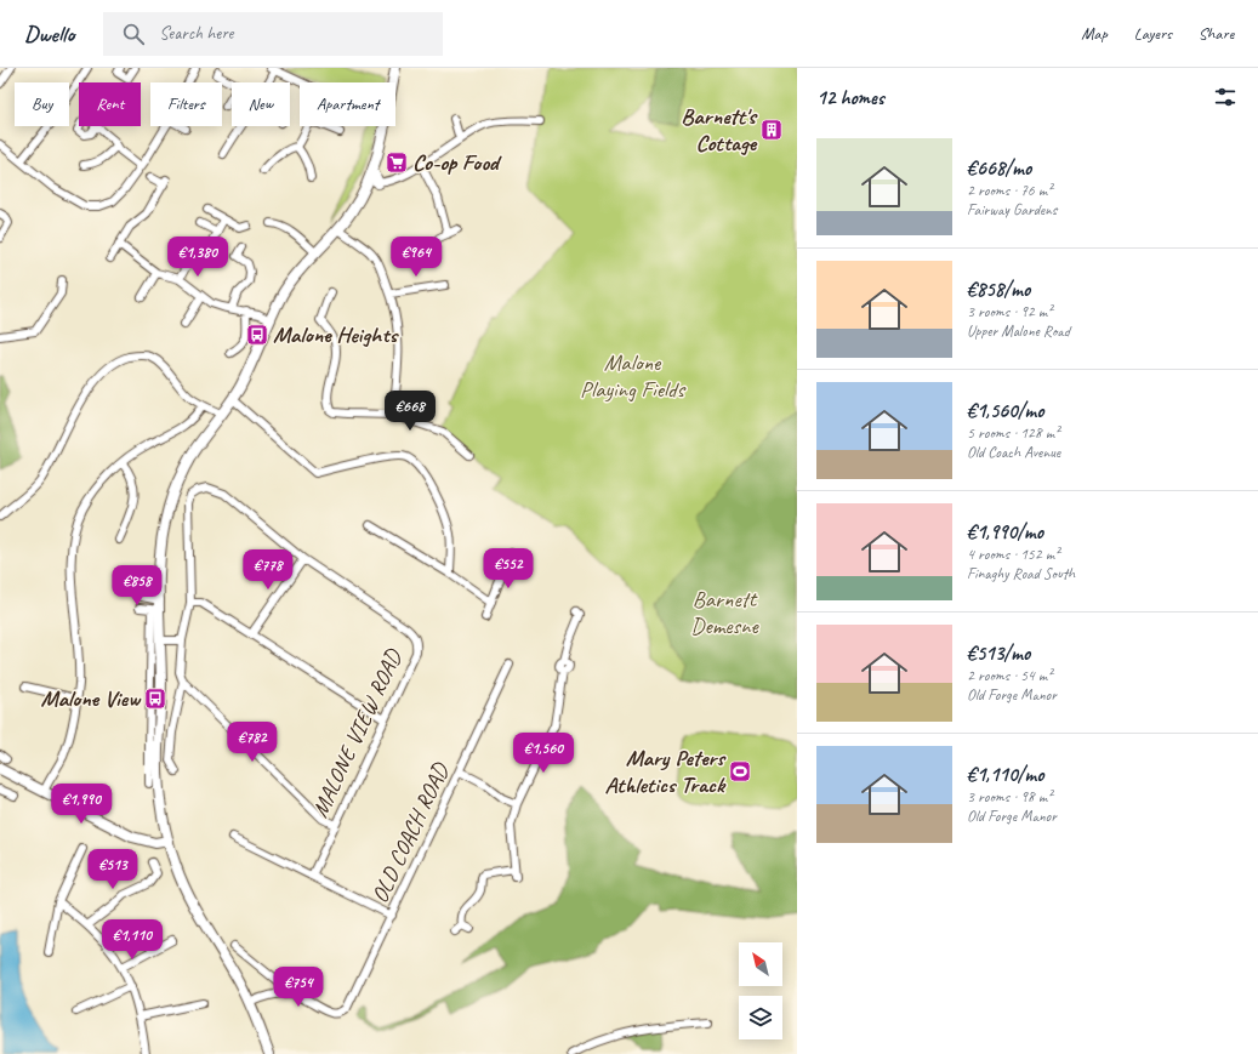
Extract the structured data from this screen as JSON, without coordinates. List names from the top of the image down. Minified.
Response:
{"streets":{"street":["MALONE VIEW ROAD","OLD COACH ROAD"]},"parks":["Malone Playing Fields","Barnett Demesne"],"places":{"building":["Barnett's Cottage"],"supermarket":["Co-op Food"],"bus stop":["Malone Heights","Malone View"],"sports":["Mary Peters Athletics Track"]},"north":"top left","page":{"header":"Dwello","search":"Search here","nav":["Map","Layers","Share"],"heading":"12 homes","chip":["Buy","Rent","Filters","New","Apartment"],"list":[{"name":"€668/mo","note":"2 rooms · 76 m² · Fairway Gardens"},{"name":"€858/mo","note":"3 rooms · 92 m² · Upper Malone Road"},{"name":"€1,560/mo","note":"5 rooms · 128 m² · Old Coach Avenue"},{"name":"€1,990/mo","note":"4 rooms · 152 m² · Finaghy Road South"},{"name":"€513/mo","note":"2 rooms · 54 m² · Old Forge Manor"},{"name":"€1,110/mo","note":"3 rooms · 98 m² · Old Forge Manor"}],"price":["€1,380","€964","€668","€552","€778","€858","€782","€1,560","€1,990","€513","€1,110","€754"]}}
